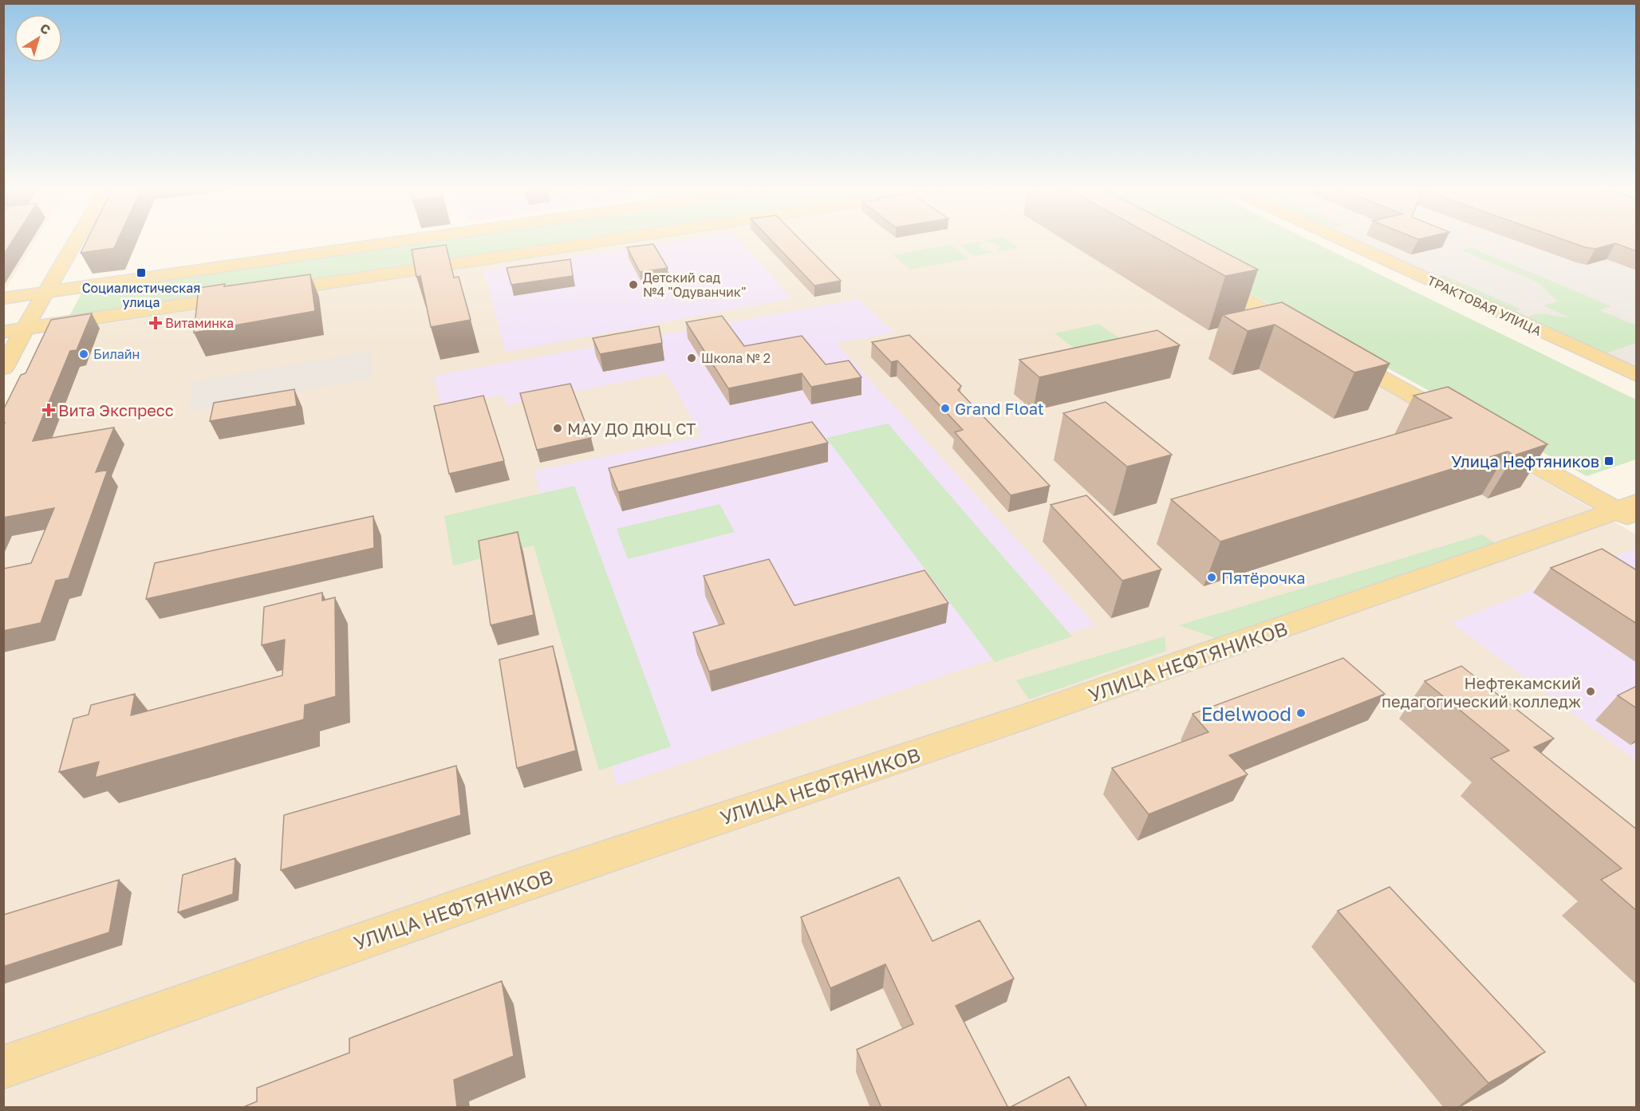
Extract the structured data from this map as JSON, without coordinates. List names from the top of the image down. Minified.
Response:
{"streets":{"main road":["ТРАКТОВАЯ УЛИЦА","УЛИЦА НЕФТЯНИКОВ"]},"places":{"transit":["Социалистическая улица","Улица Нефтяников"],"other":["Детский сад №4 \"Одуванчик\"","Билайн","Школа № 2","Grand Float","МАУ ДО ДЮЦ СТ","Пятёрочка","Нефтекамский педагогический колледж","Edelwood"],"health":["Витаминка","Вита Экспресс"]},"north":"top right"}
